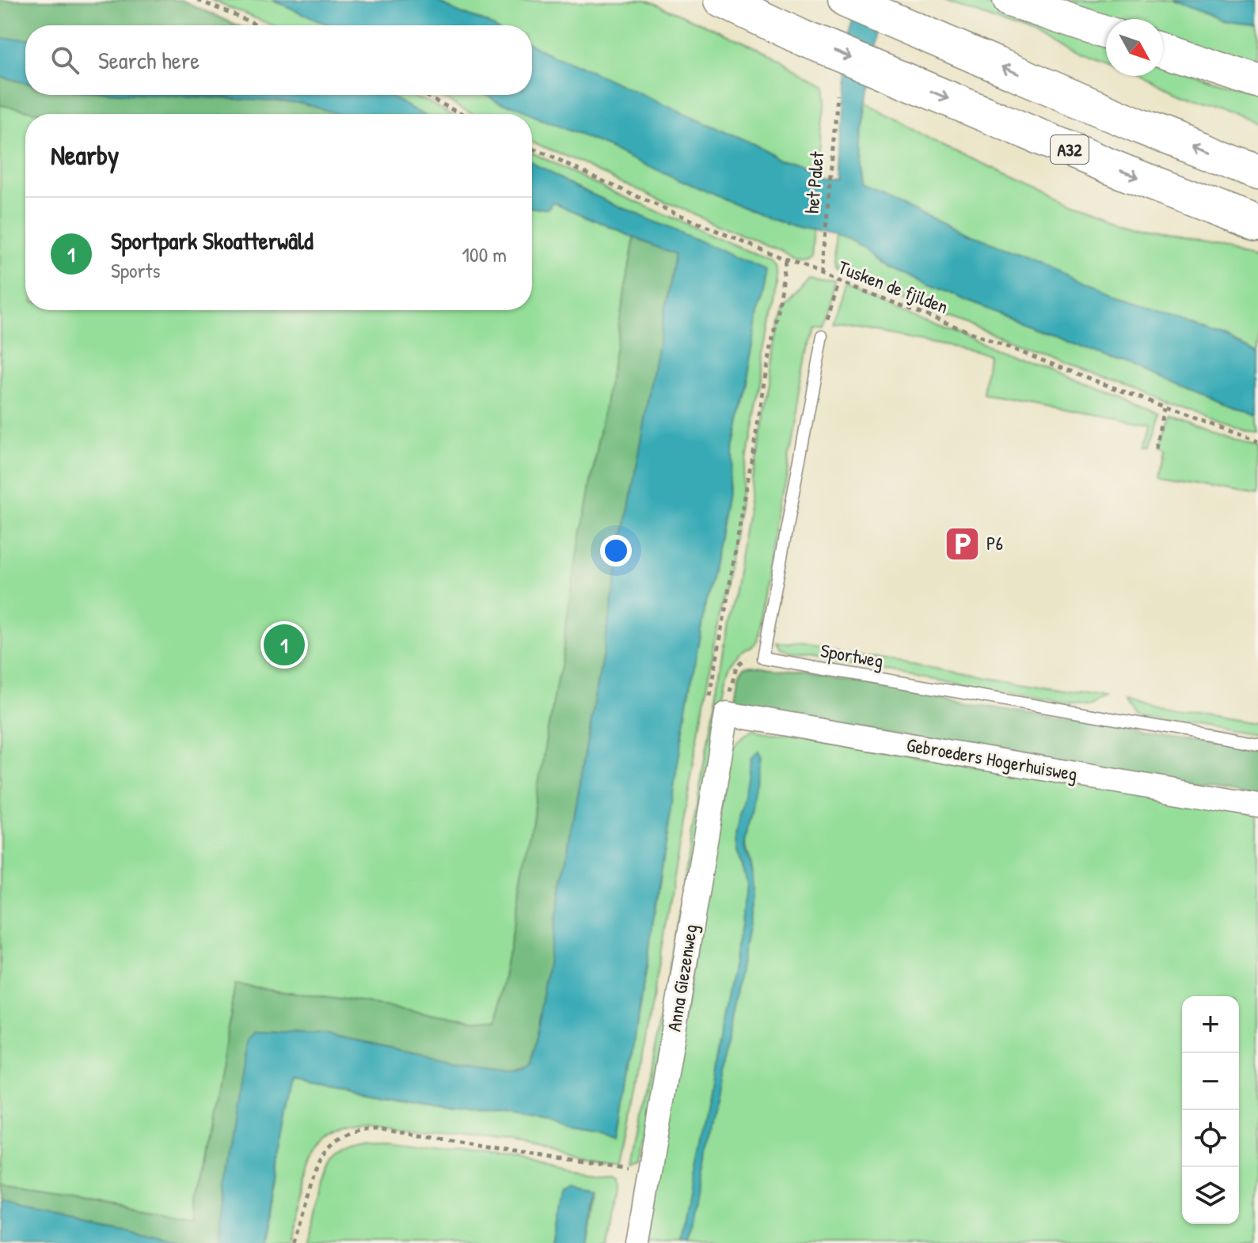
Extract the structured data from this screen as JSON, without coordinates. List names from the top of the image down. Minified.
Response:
{"streets":{"highway":["A32"],"street":["Gebroeders Hogerhuisweg","Anna Giezenweg"],"lane":["Sportweg"],"path":["het Palet","Tusken de fjilden"]},"crossings":[["het Palet","Tusken de fjilden"],["Gebroeders Hogerhuisweg","Anna Giezenweg"]],"places":{"parking":["P6"]},"north":"bottom right","page":{"search":"Search here","heading":"Nearby","list":[{"mark":"1","name":"Sportpark Skoatterwâld","note":"Sports","value":"100 m"}],"pins":"1","map_buttons":["+","−"]}}
